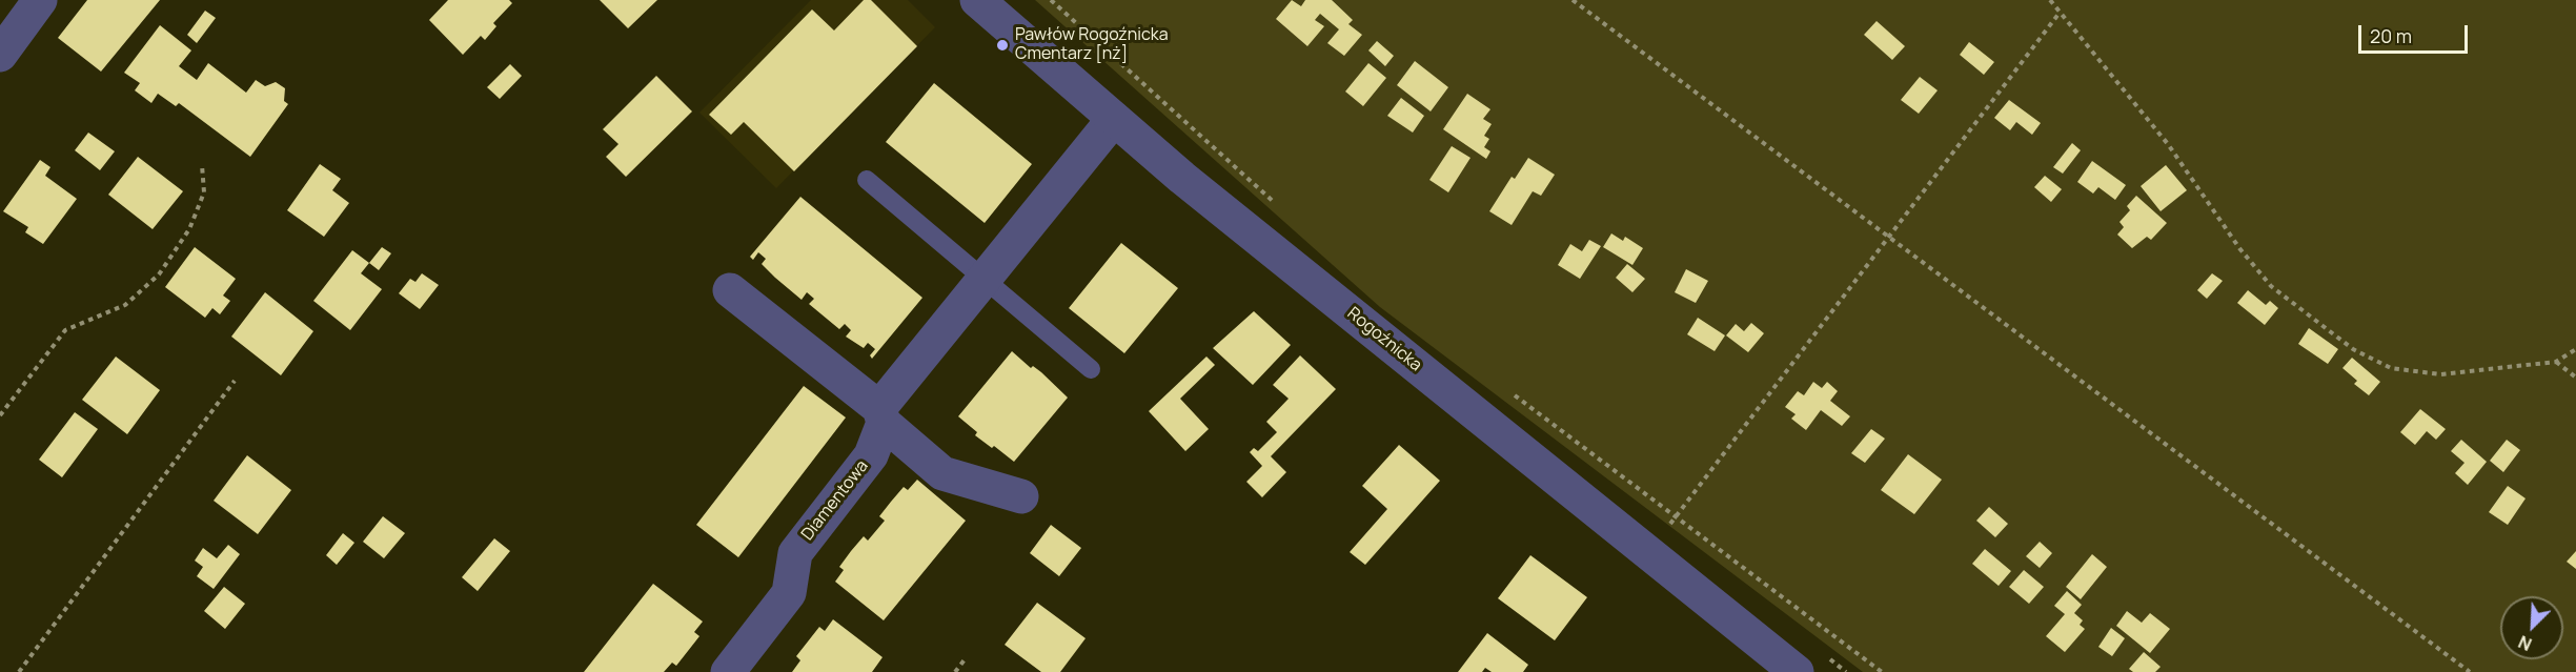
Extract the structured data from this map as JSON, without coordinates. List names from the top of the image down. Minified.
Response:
{"streets":{"street":["Rogoźnicka","Diamentowa"]},"crossings":[["Rogoźnicka","Diamentowa"]],"places":["Pawłów Rogoźnicka Cmentarz [nż]"],"scale_bar":"20 m","north":"bottom left"}
